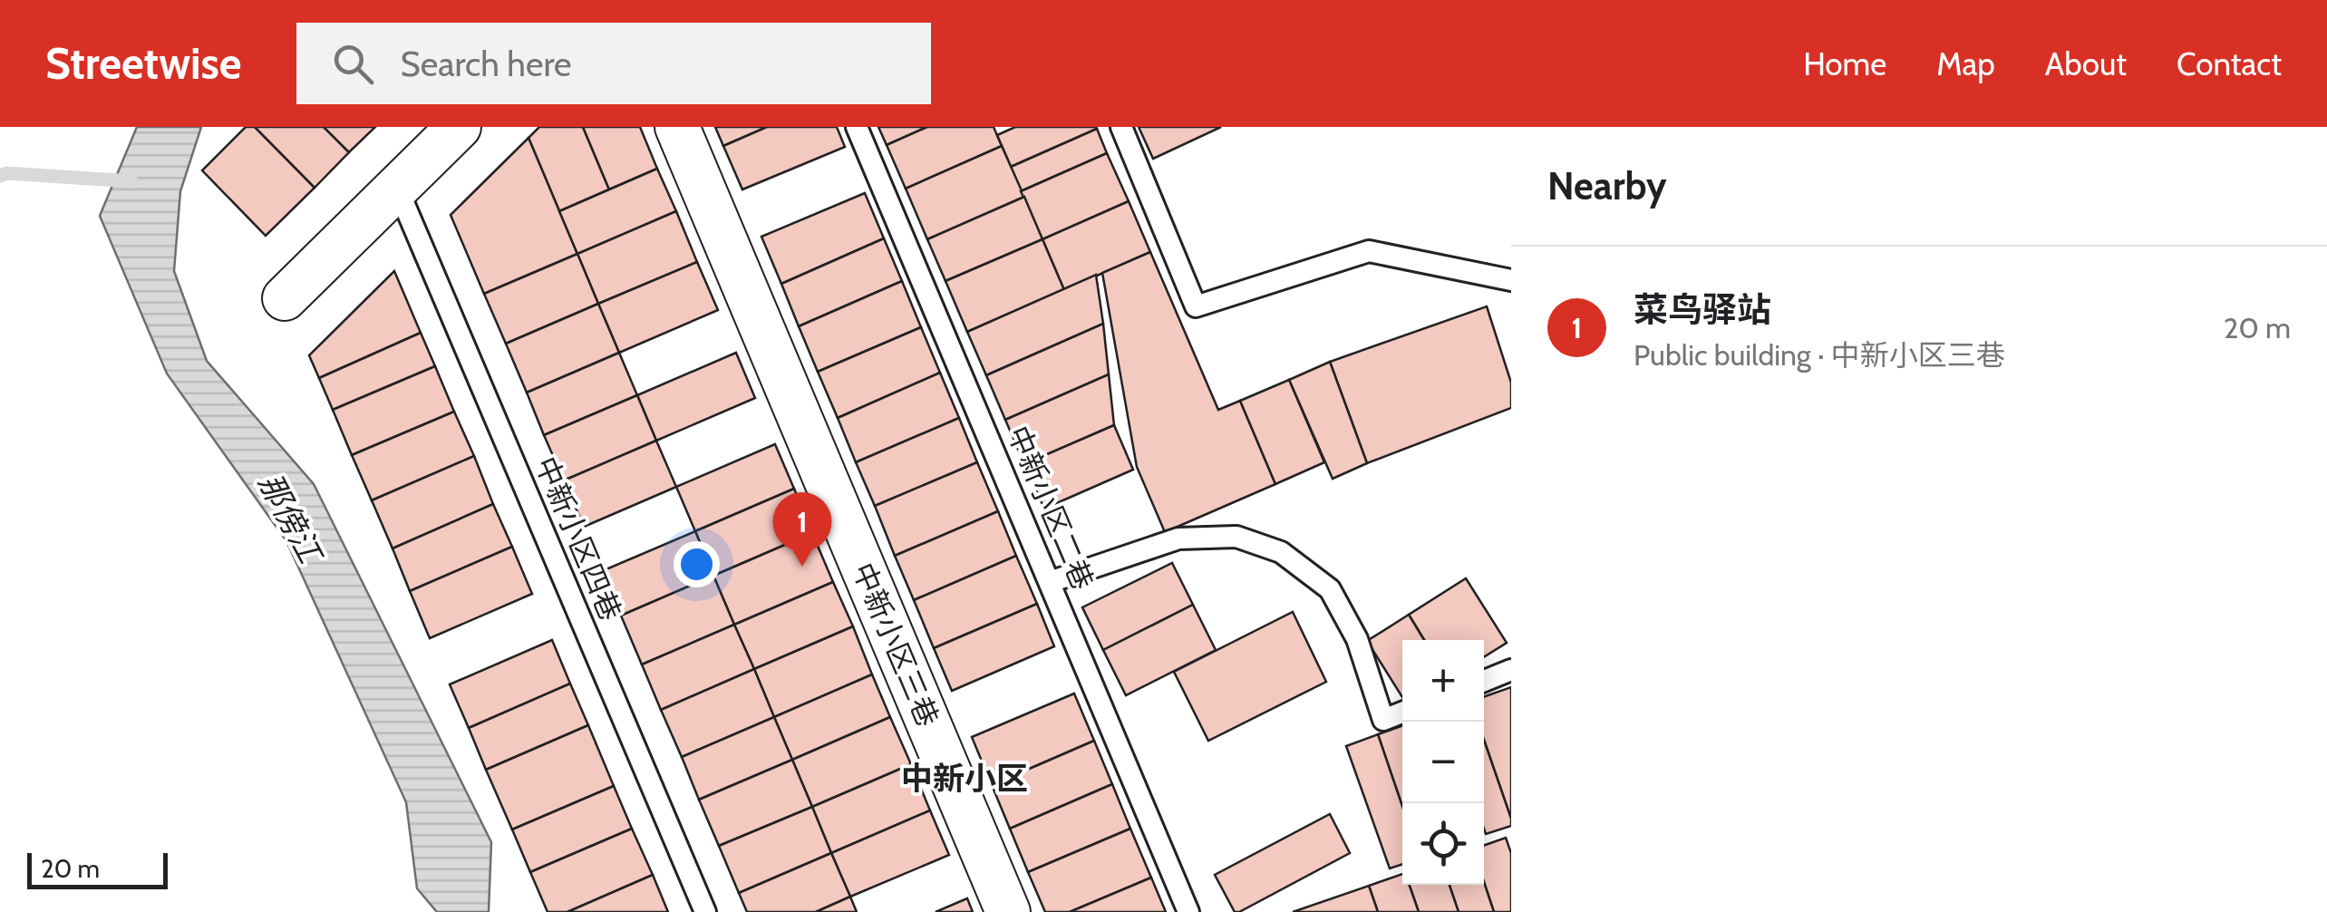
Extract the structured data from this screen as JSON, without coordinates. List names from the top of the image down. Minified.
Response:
{"streets":{"street":["中新小区三巷"],"lane":["中新小区二巷","中新小区四巷"]},"districts":["中新小区"],"water":["那傍江"],"scale_bar":"20 m","page":{"header":"Streetwise","search":"Search here","nav":["Home","Map","About","Contact"],"heading":"Nearby","list":[{"mark":"1","name":"菜鸟驿站","note":"Public building · 中新小区三巷","value":"20 m"}],"pins":"1","map_buttons":["+","−"],"scale":"20 m"}}
